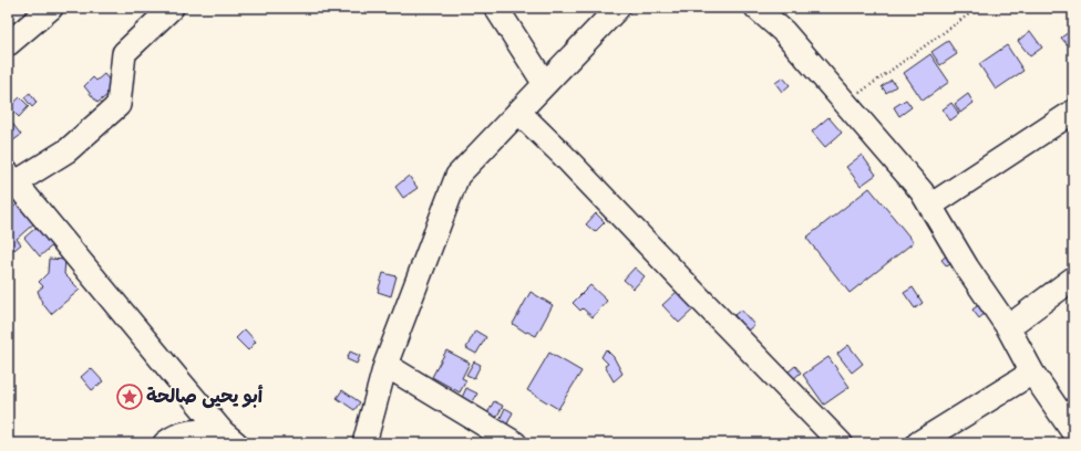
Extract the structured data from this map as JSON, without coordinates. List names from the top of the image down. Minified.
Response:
{"places":{"place":["أبو يحيى صالحة"]}}
